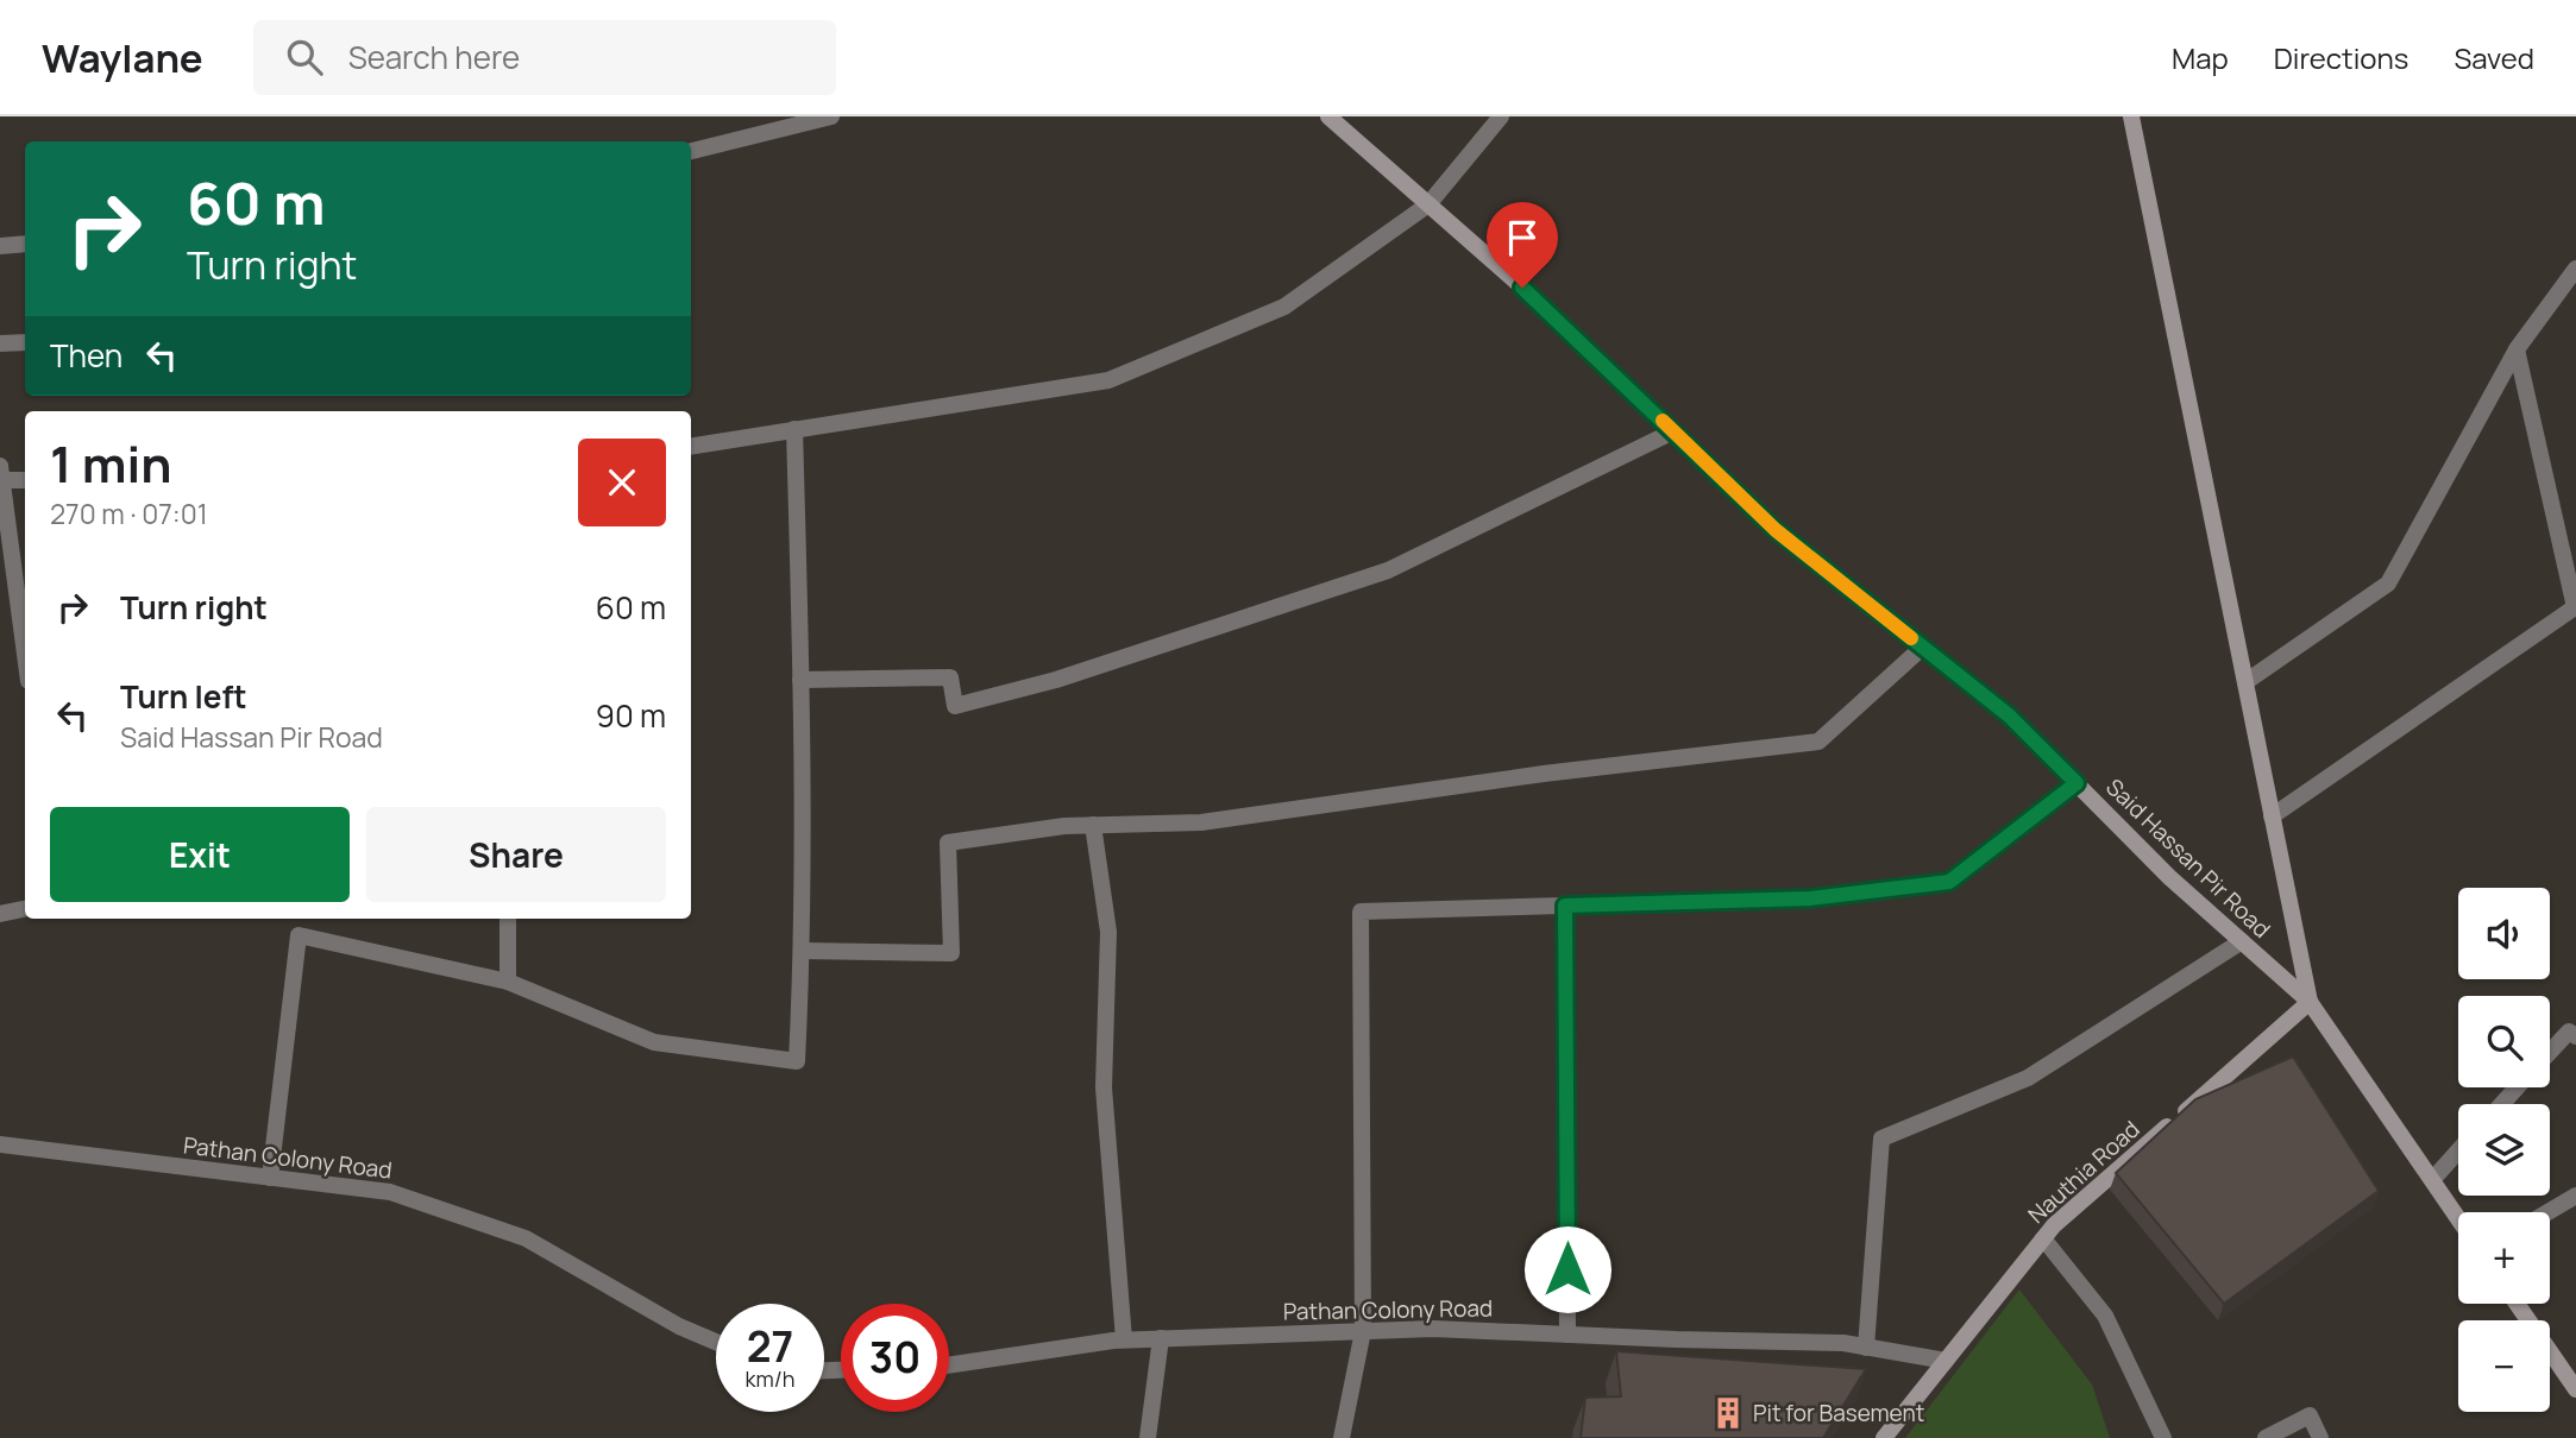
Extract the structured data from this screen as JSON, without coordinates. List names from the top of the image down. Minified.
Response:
{"streets":{"street":["Said Hassan Pir Road","Pathan Colony Road","Nauthia Road"]},"crossings":[["Said Hassan Pir Road","Nauthia Road"],["Pathan Colony Road","Nauthia Road"]],"places":{"building":["Pit for Basement"]},"page":{"header":"Waylane","search":"Search here","nav":["Map","Directions","Saved"],"turn":["60 m","Turn right"],"then":"Then","heading":["1 min","270 m · 07:01"],"list":[{"name":"Turn right","value":"60 m"},{"name":"Turn left","note":"Said Hassan Pir Road","value":"90 m"}],"buttons":["Exit","Share"],"map_buttons":["+","−"],"speed":"27 km/h","limit":"30"}}
